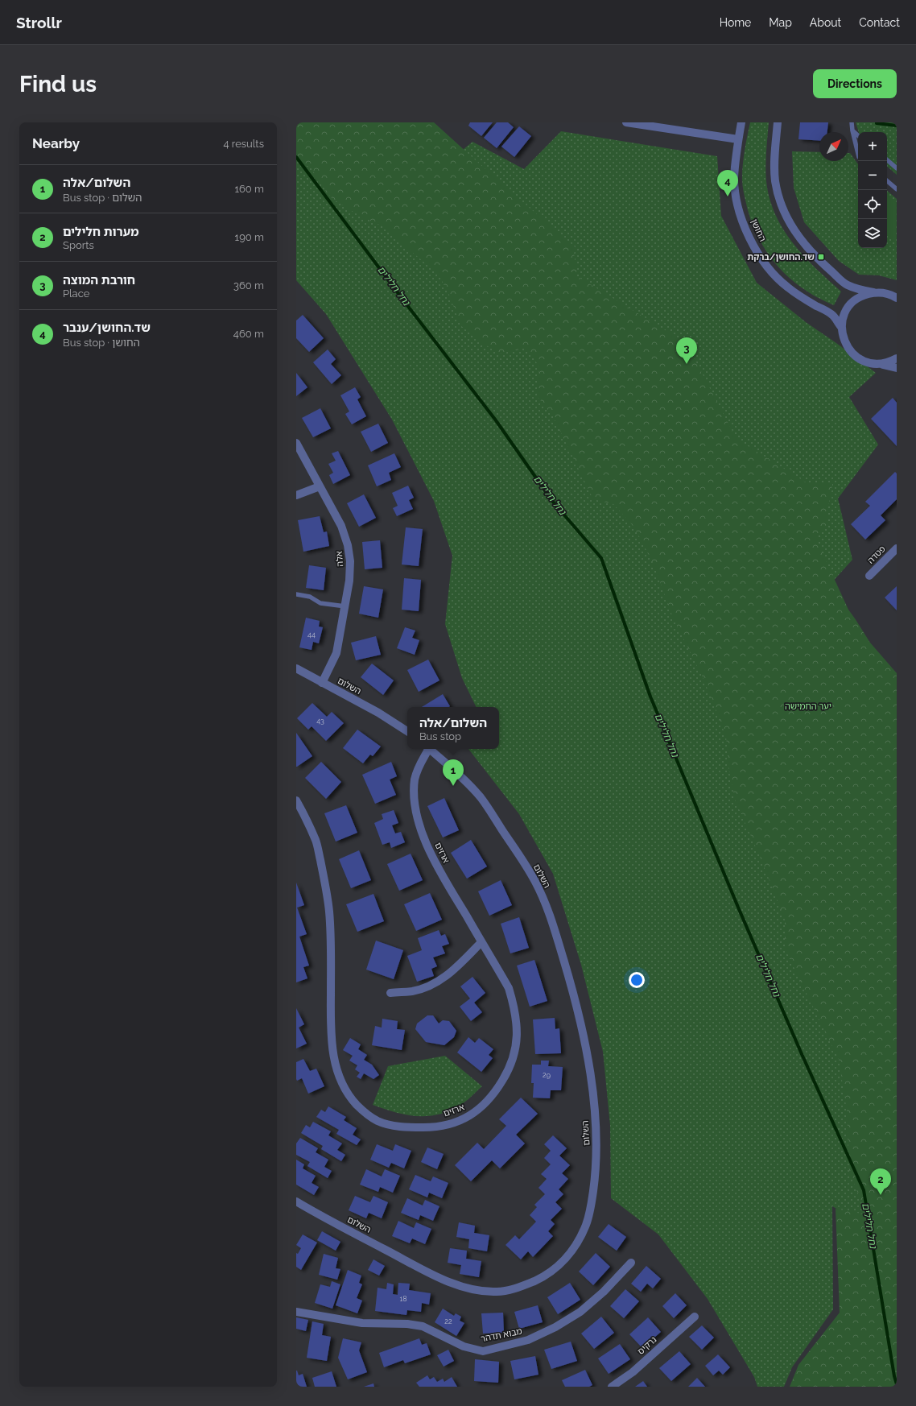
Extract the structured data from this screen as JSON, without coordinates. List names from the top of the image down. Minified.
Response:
{"streets":{"street":["החושן","פטדה","אלה","השלום","ארזים","מבוא תדהר","נרקיס"]},"crossings":[["אלה","השלום"]],"water":["נחל חלילים"],"parks":["יער החמישה"],"places":{"transit":["שד.החושן/ברקת"]},"house_numbers":["44","43","29","18","22"],"north":"top right","page":{"header":"Strollr","nav":["Home","Map","About","Contact"],"buttons":"Directions","title":"Find us","heading":["Nearby","4 results"],"map_buttons":["+","−"],"list":[{"mark":"1","name":"השלום/אלה","note":"Bus stop · השלום","value":"160 m"},{"mark":"2","name":"מערות חלילים","note":"Sports","value":"190 m"},{"mark":"3","name":"חורבת המוצה","note":"Place","value":"360 m"},{"mark":"4","name":"שד.החושן/ענבר","note":"Bus stop · החושן","value":"460 m"}],"pins":["4","3","1","2"],"popup":["השלום/אלה","Bus stop"]}}
